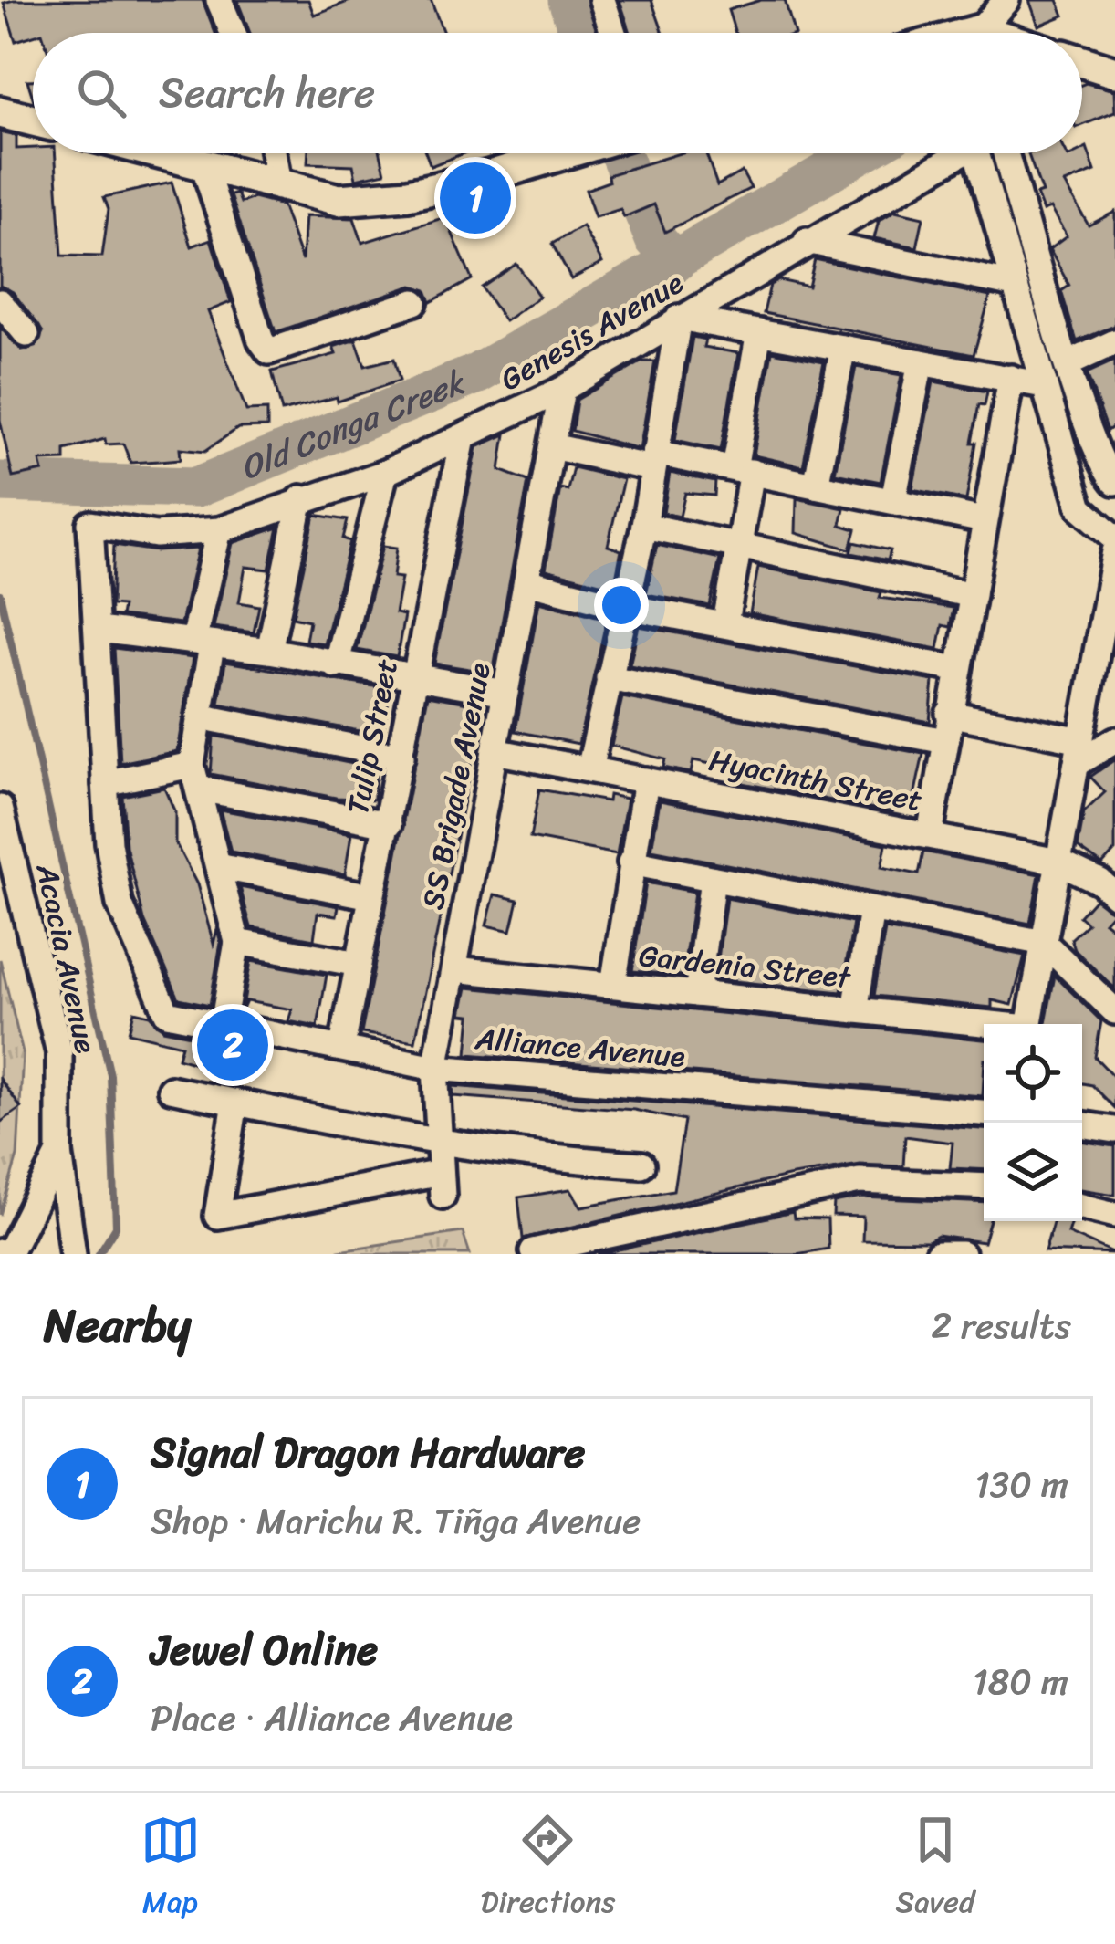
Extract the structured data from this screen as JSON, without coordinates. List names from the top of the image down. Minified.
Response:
{"streets":{"street":["Genesis Avenue","Tulip Street","Hyacinth Street","SS Brigade Avenue","Acacia Avenue","Gardenia Street","Alliance Avenue"]},"crossings":[["Genesis Avenue","Tulip Street"],["Genesis Avenue","SS Brigade Avenue"],["Tulip Street","Alliance Avenue"],["Hyacinth Street","SS Brigade Avenue"],["SS Brigade Avenue","Gardenia Street"],["SS Brigade Avenue","Alliance Avenue"]],"water":["Old Conga Creek"],"page":{"search":"Search here","pins":["1","2"],"heading":["Nearby","2 results"],"list":[{"mark":"1","name":"Signal Dragon Hardware","note":"Shop · Marichu R. Tiñga Avenue","value":"130 m"},{"mark":"2","name":"Jewel Online","note":"Place · Alliance Avenue","value":"180 m"}],"nav":["Map","Directions","Saved"]}}
